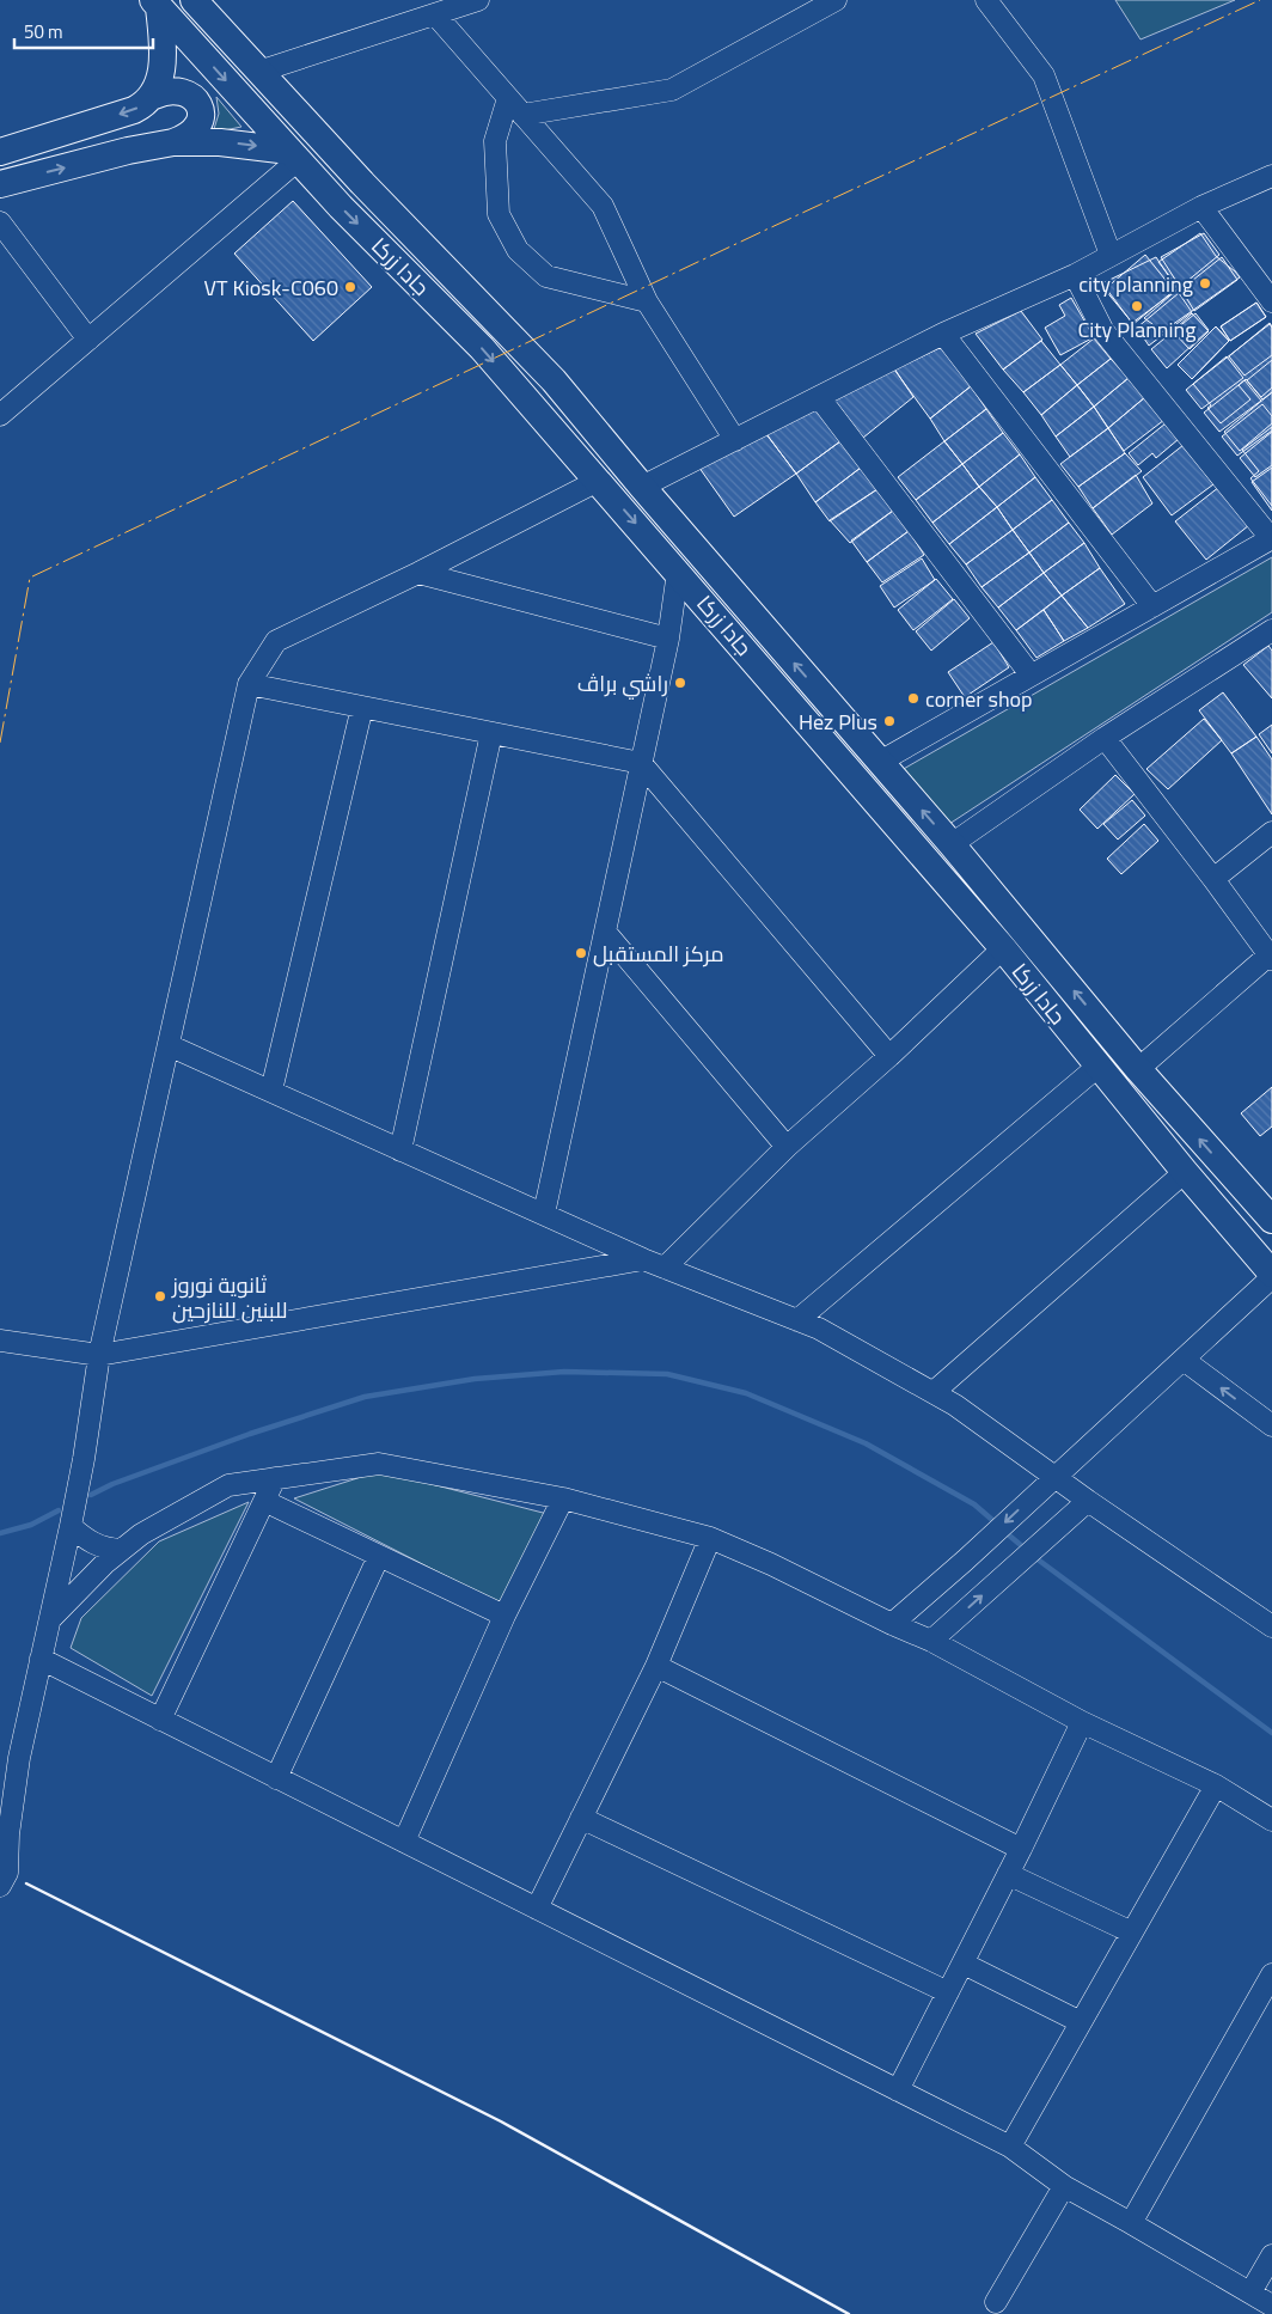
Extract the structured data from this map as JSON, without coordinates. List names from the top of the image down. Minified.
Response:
{"streets":{"main road":["جادا زرکا"]},"places":["city planning","VT Kiosk-C060","City Planning","راشي براڤ","corner shop","Hez Plus","مركز المستقبل","ثانوية نوروز للبنين للنازحين"],"scale_bar":"50 m"}
